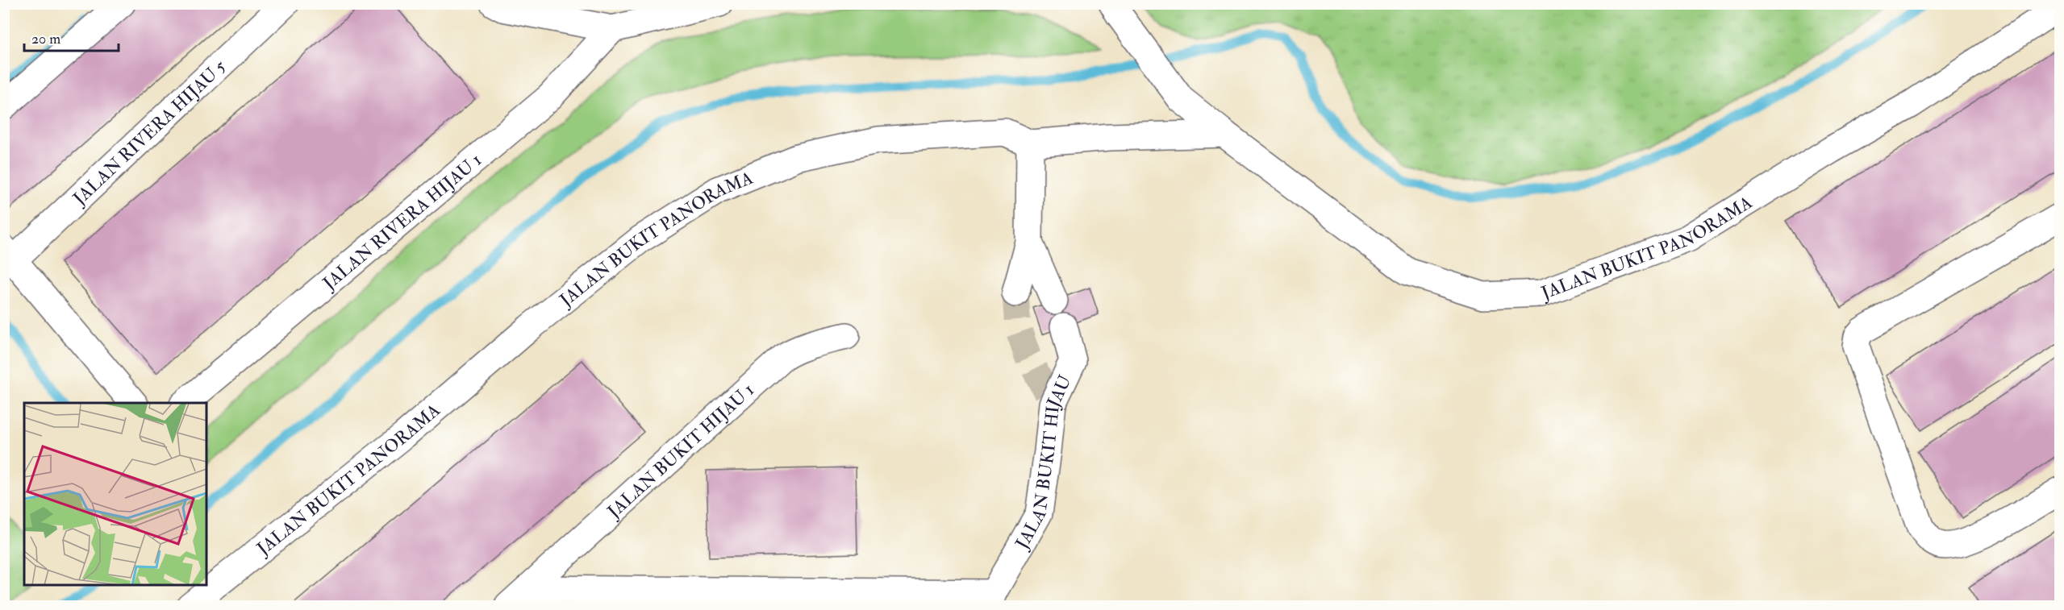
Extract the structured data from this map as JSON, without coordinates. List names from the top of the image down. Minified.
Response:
{"streets":{"street":["JALAN RIVERA HIJAU 5","JALAN RIVERA HIJAU 1","JALAN BUKIT PANORAMA","JALAN BUKIT HIJAU 1","JALAN BUKIT HIJAU"]},"scale_bar":"20 m"}
